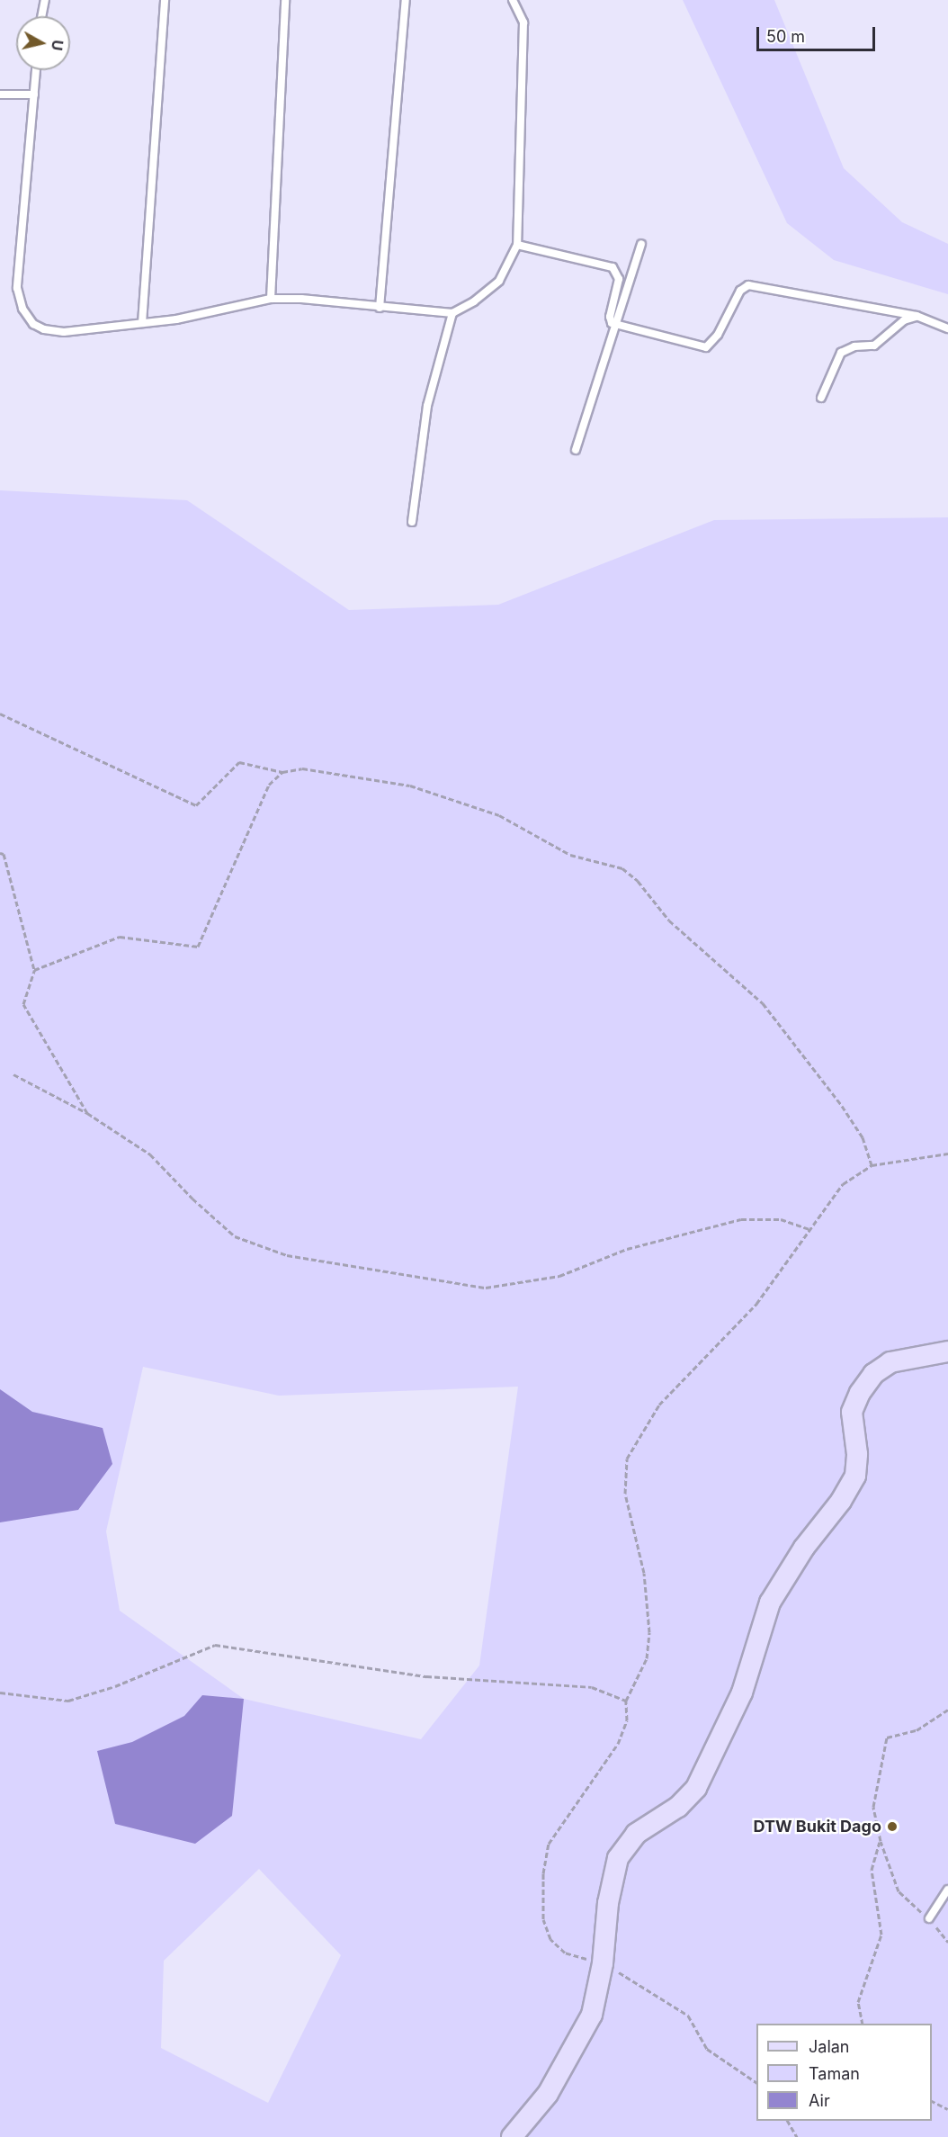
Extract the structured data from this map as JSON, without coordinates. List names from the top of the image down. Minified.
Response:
{"places":["DTW Bukit Dago"],"legend":["Jalan","Taman","Air"],"scale_bar":"50 m","north":"right"}
